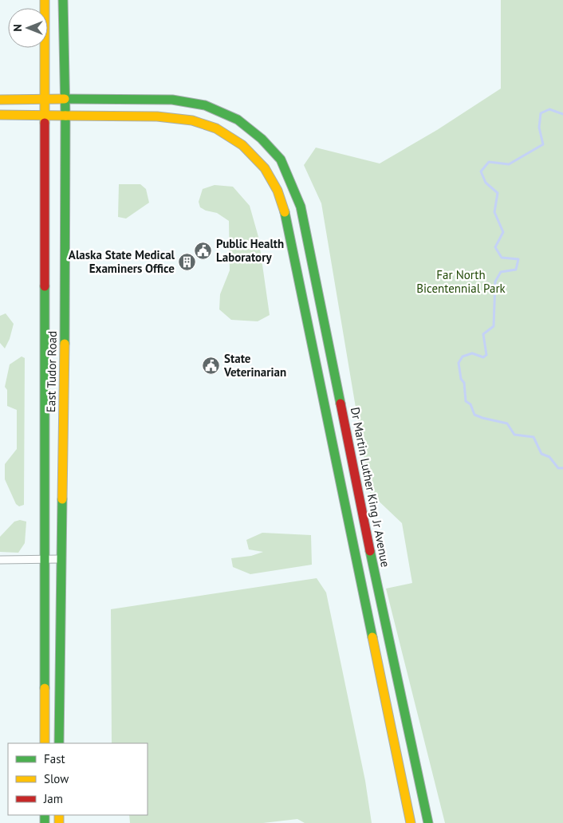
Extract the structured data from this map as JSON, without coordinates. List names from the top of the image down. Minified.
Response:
{"streets":{"street":["East Tudor Road","Dr Martin Luther King Jr Avenue"]},"crossings":[["East Tudor Road","Dr Martin Luther King Jr Avenue"]],"parks":["Far North Bicentennial Park"],"places":{"public building":["Public Health Laboratory","State Veterinarian"],"building":["Alaska State Medical Examiners Office"]},"legend":["Fast","Slow","Jam"],"north":"left"}
